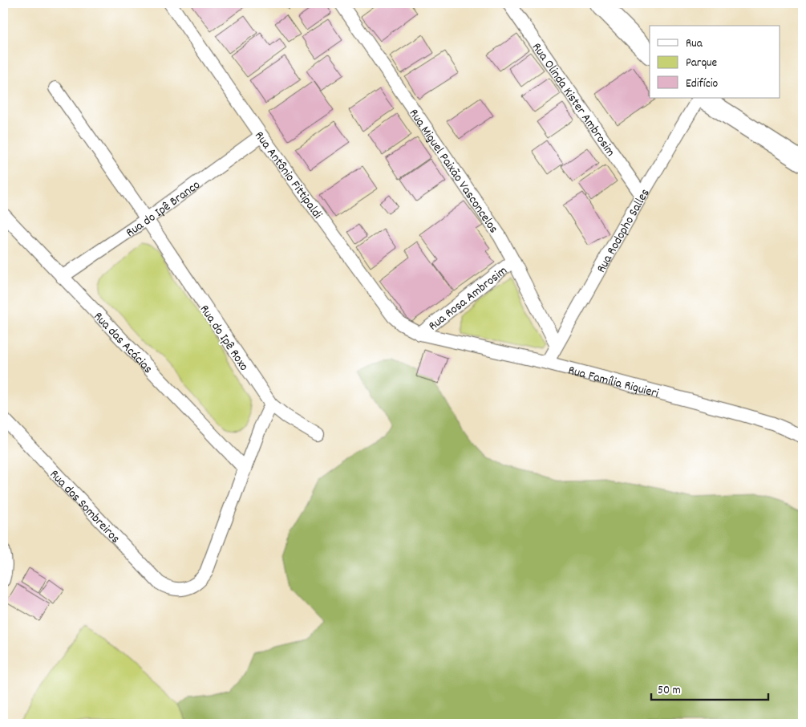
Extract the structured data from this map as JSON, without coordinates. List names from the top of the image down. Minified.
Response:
{"streets":{"street":["Rua Olinda Kister Ambrosim","Rua Miguel Paixão Vasconcelos","Rua Antônio Fittipaldi","Rua do Ipê Branco","Rua Rodopho Salles","Rua Rosa Ambrosim","Rua do Ipê Roxo","Rua das Acácias","Rua Família Riquieri","Rua dos Sombreiros"]},"crossings":[["Rua Olinda Kister Ambrosim","Rua Rodopho Salles"],["Rua Miguel Paixão Vasconcelos","Rua Rodopho Salles"],["Rua Miguel Paixão Vasconcelos","Rua Rosa Ambrosim"],["Rua Antônio Fittipaldi","Rua do Ipê Branco"],["Rua Antônio Fittipaldi","Rua Rosa Ambrosim"],["Rua Antônio Fittipaldi","Rua Família Riquieri"],["Rua do Ipê Branco","Rua do Ipê Roxo"],["Rua do Ipê Branco","Rua das Acácias"],["Rua Rodopho Salles","Rua Família Riquieri"],["Rua Rosa Ambrosim","Rua Família Riquieri"],["Rua das Acácias","Rua dos Sombreiros"]],"legend":["Rua","Parque","Edifício"],"scale_bar":"50 m"}
